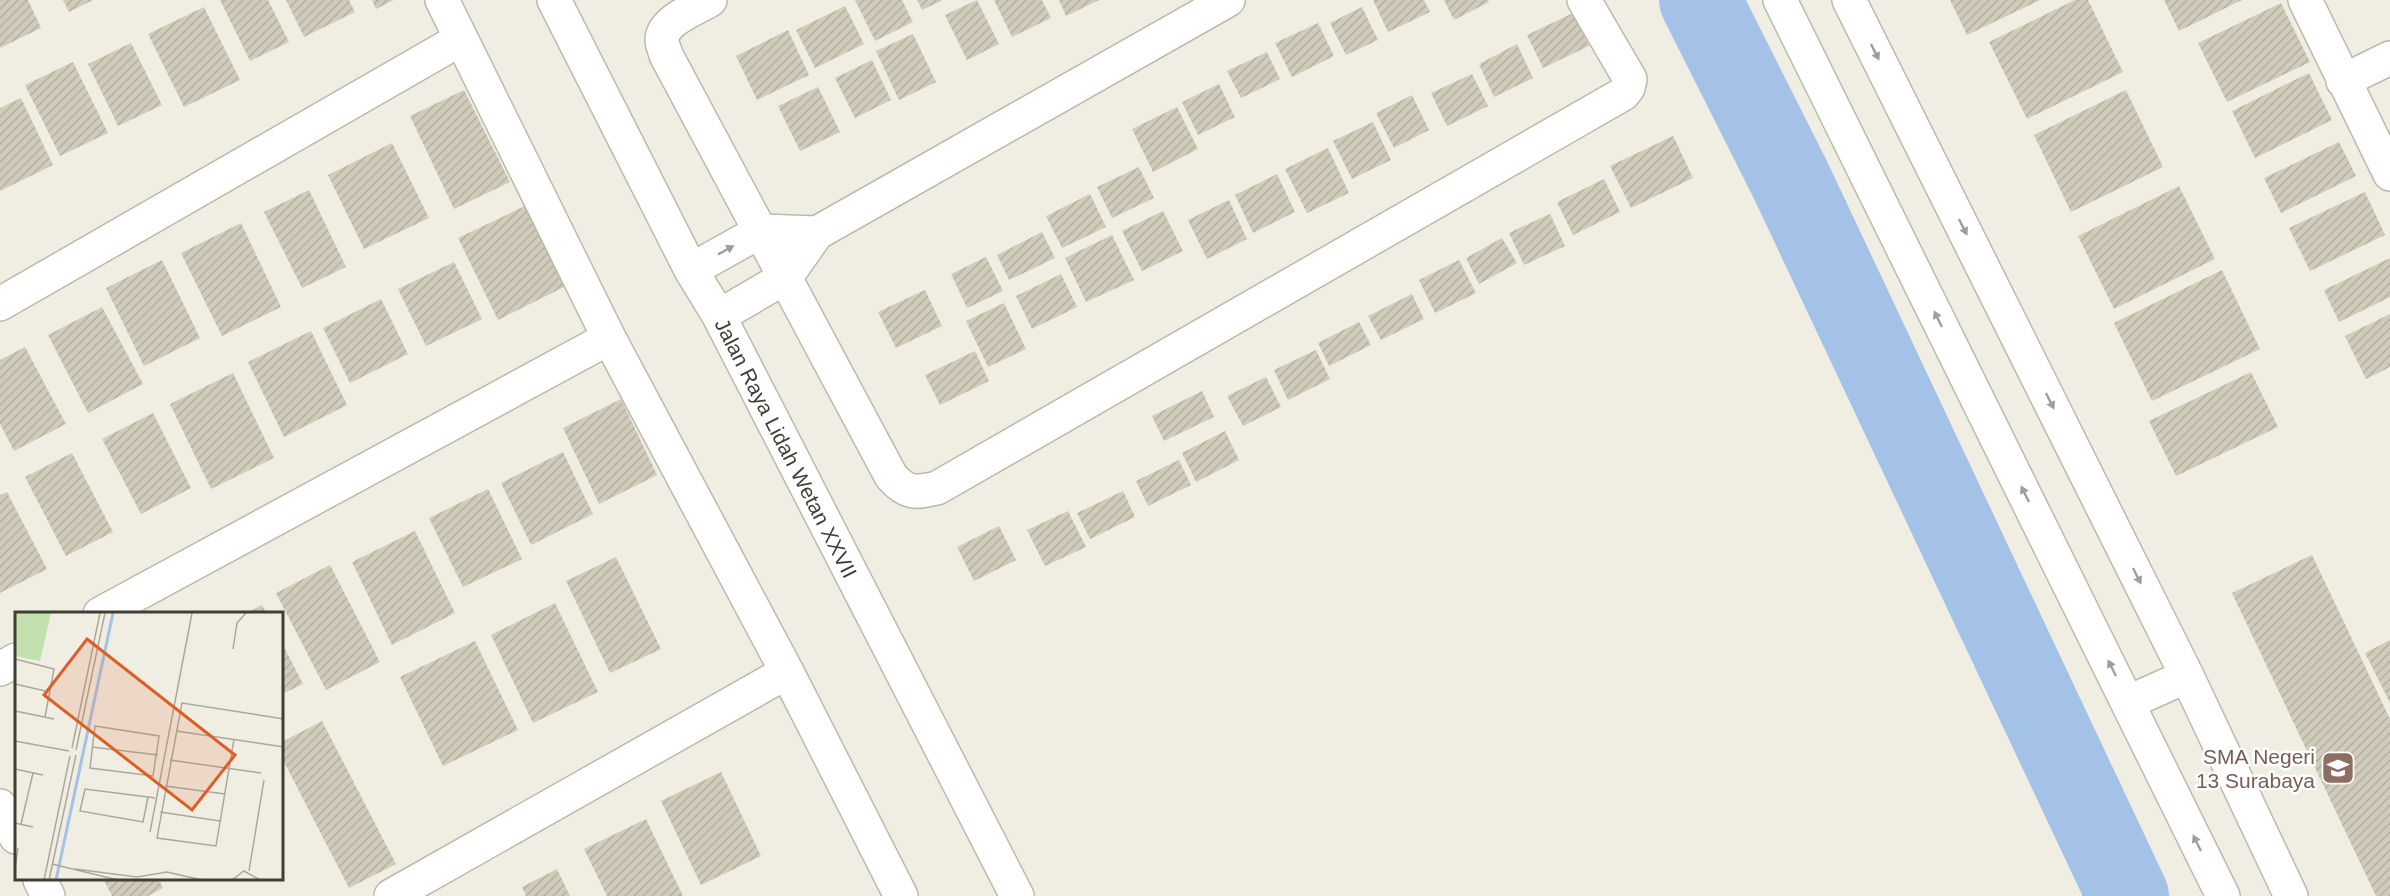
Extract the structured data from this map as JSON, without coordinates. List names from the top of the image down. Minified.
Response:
{"streets":{"street":["Jalan Raya Lidah Wetan XXVII"]},"places":{"school or university":["SMA Negeri 13 Surabaya"]}}
